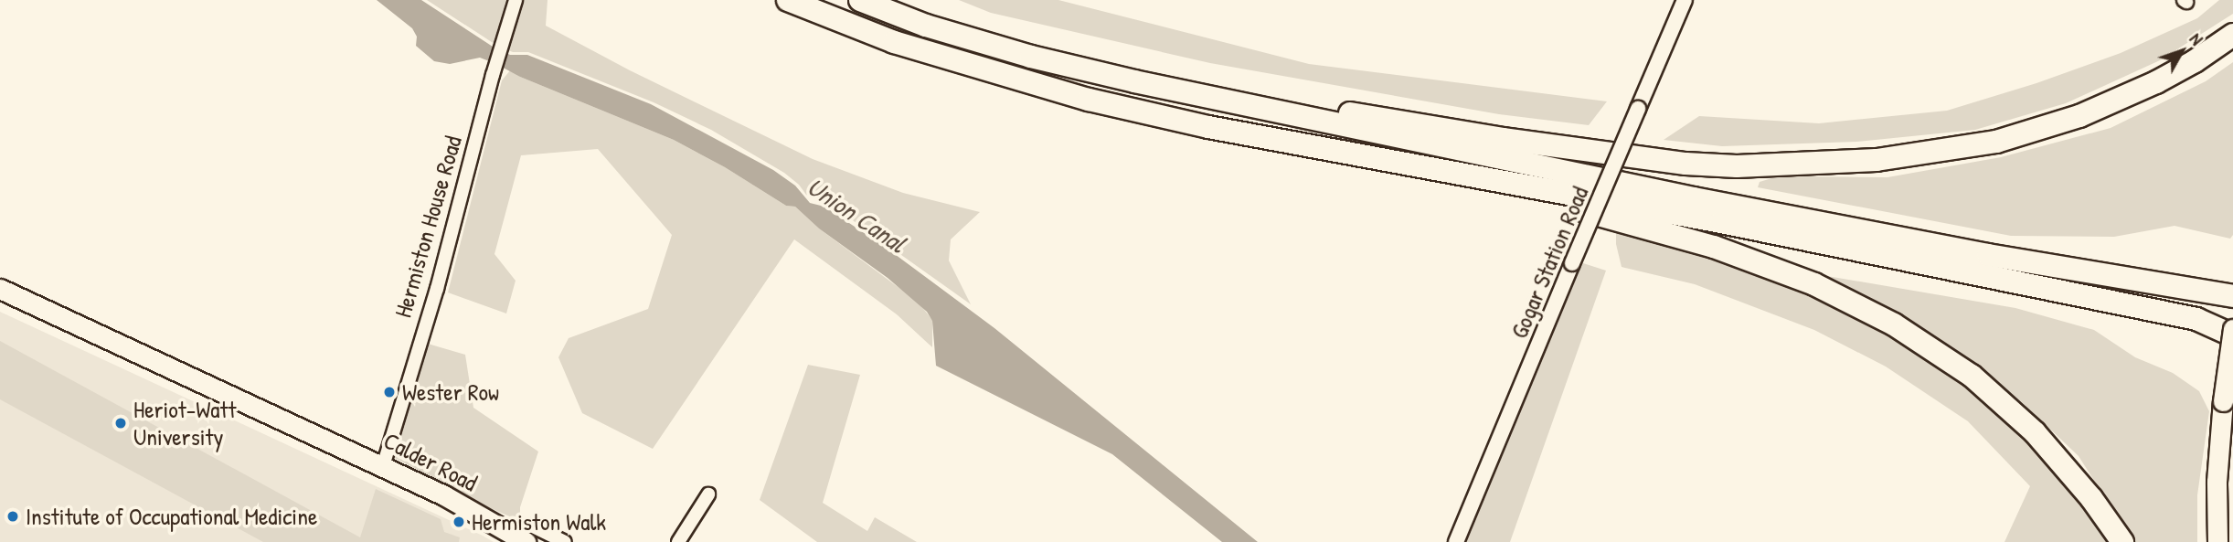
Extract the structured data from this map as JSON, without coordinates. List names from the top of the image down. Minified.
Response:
{"streets":{"main road":["Calder Road"],"street":["Hermiston House Road","Gogar Station Road"]},"crossings":[["Hermiston House Road","Calder Road"]],"water":["Union Canal"],"places":["Wester Row","Heriot-Watt University","Institute of Occupational Medicine","Hermiston Walk"],"north":"top right"}
